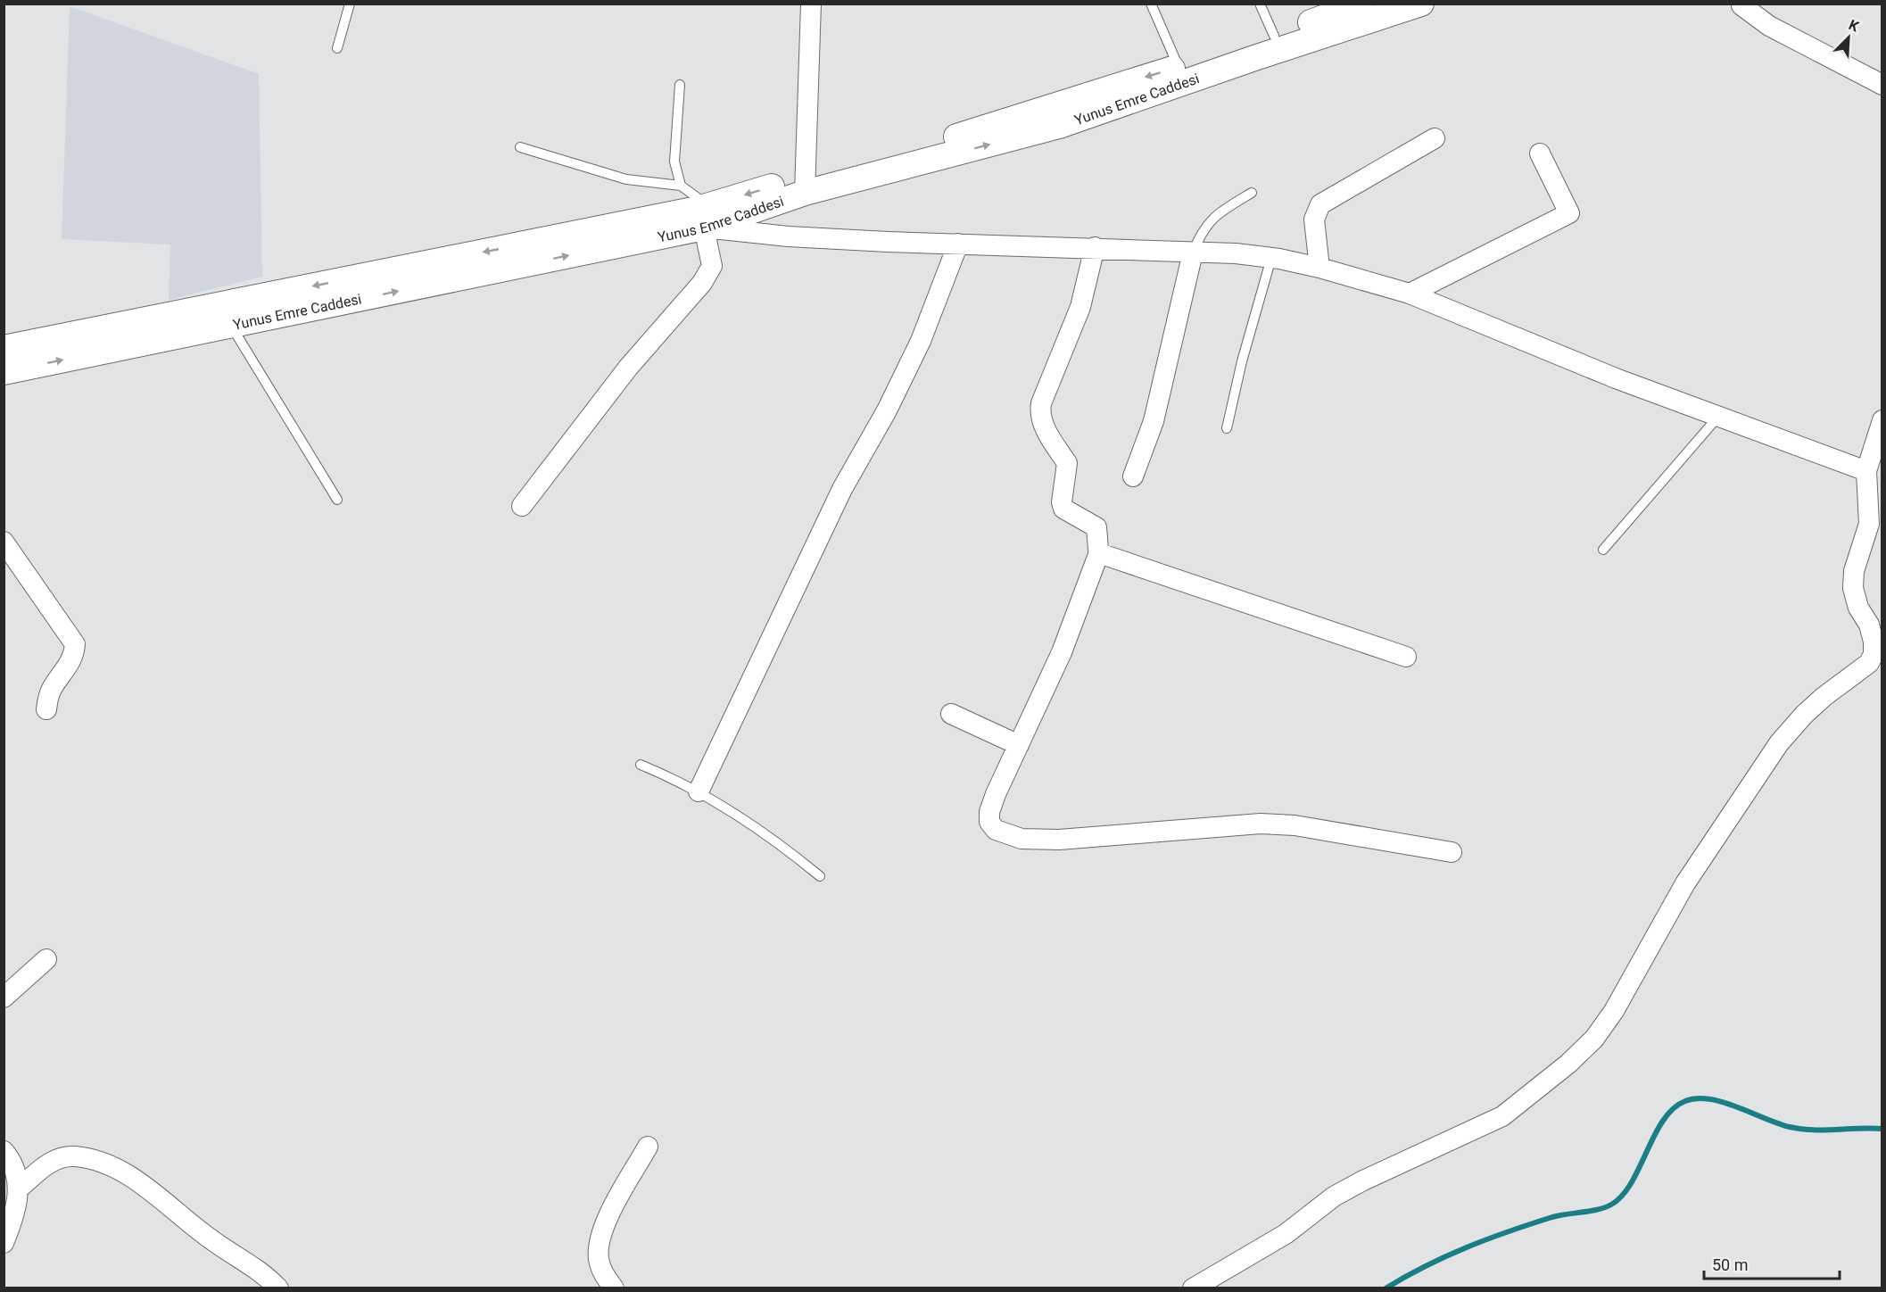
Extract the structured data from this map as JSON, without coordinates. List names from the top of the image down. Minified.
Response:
{"streets":{"street":["Yunus Emre Caddesi"]},"scale_bar":"50 m","north":"top right"}
